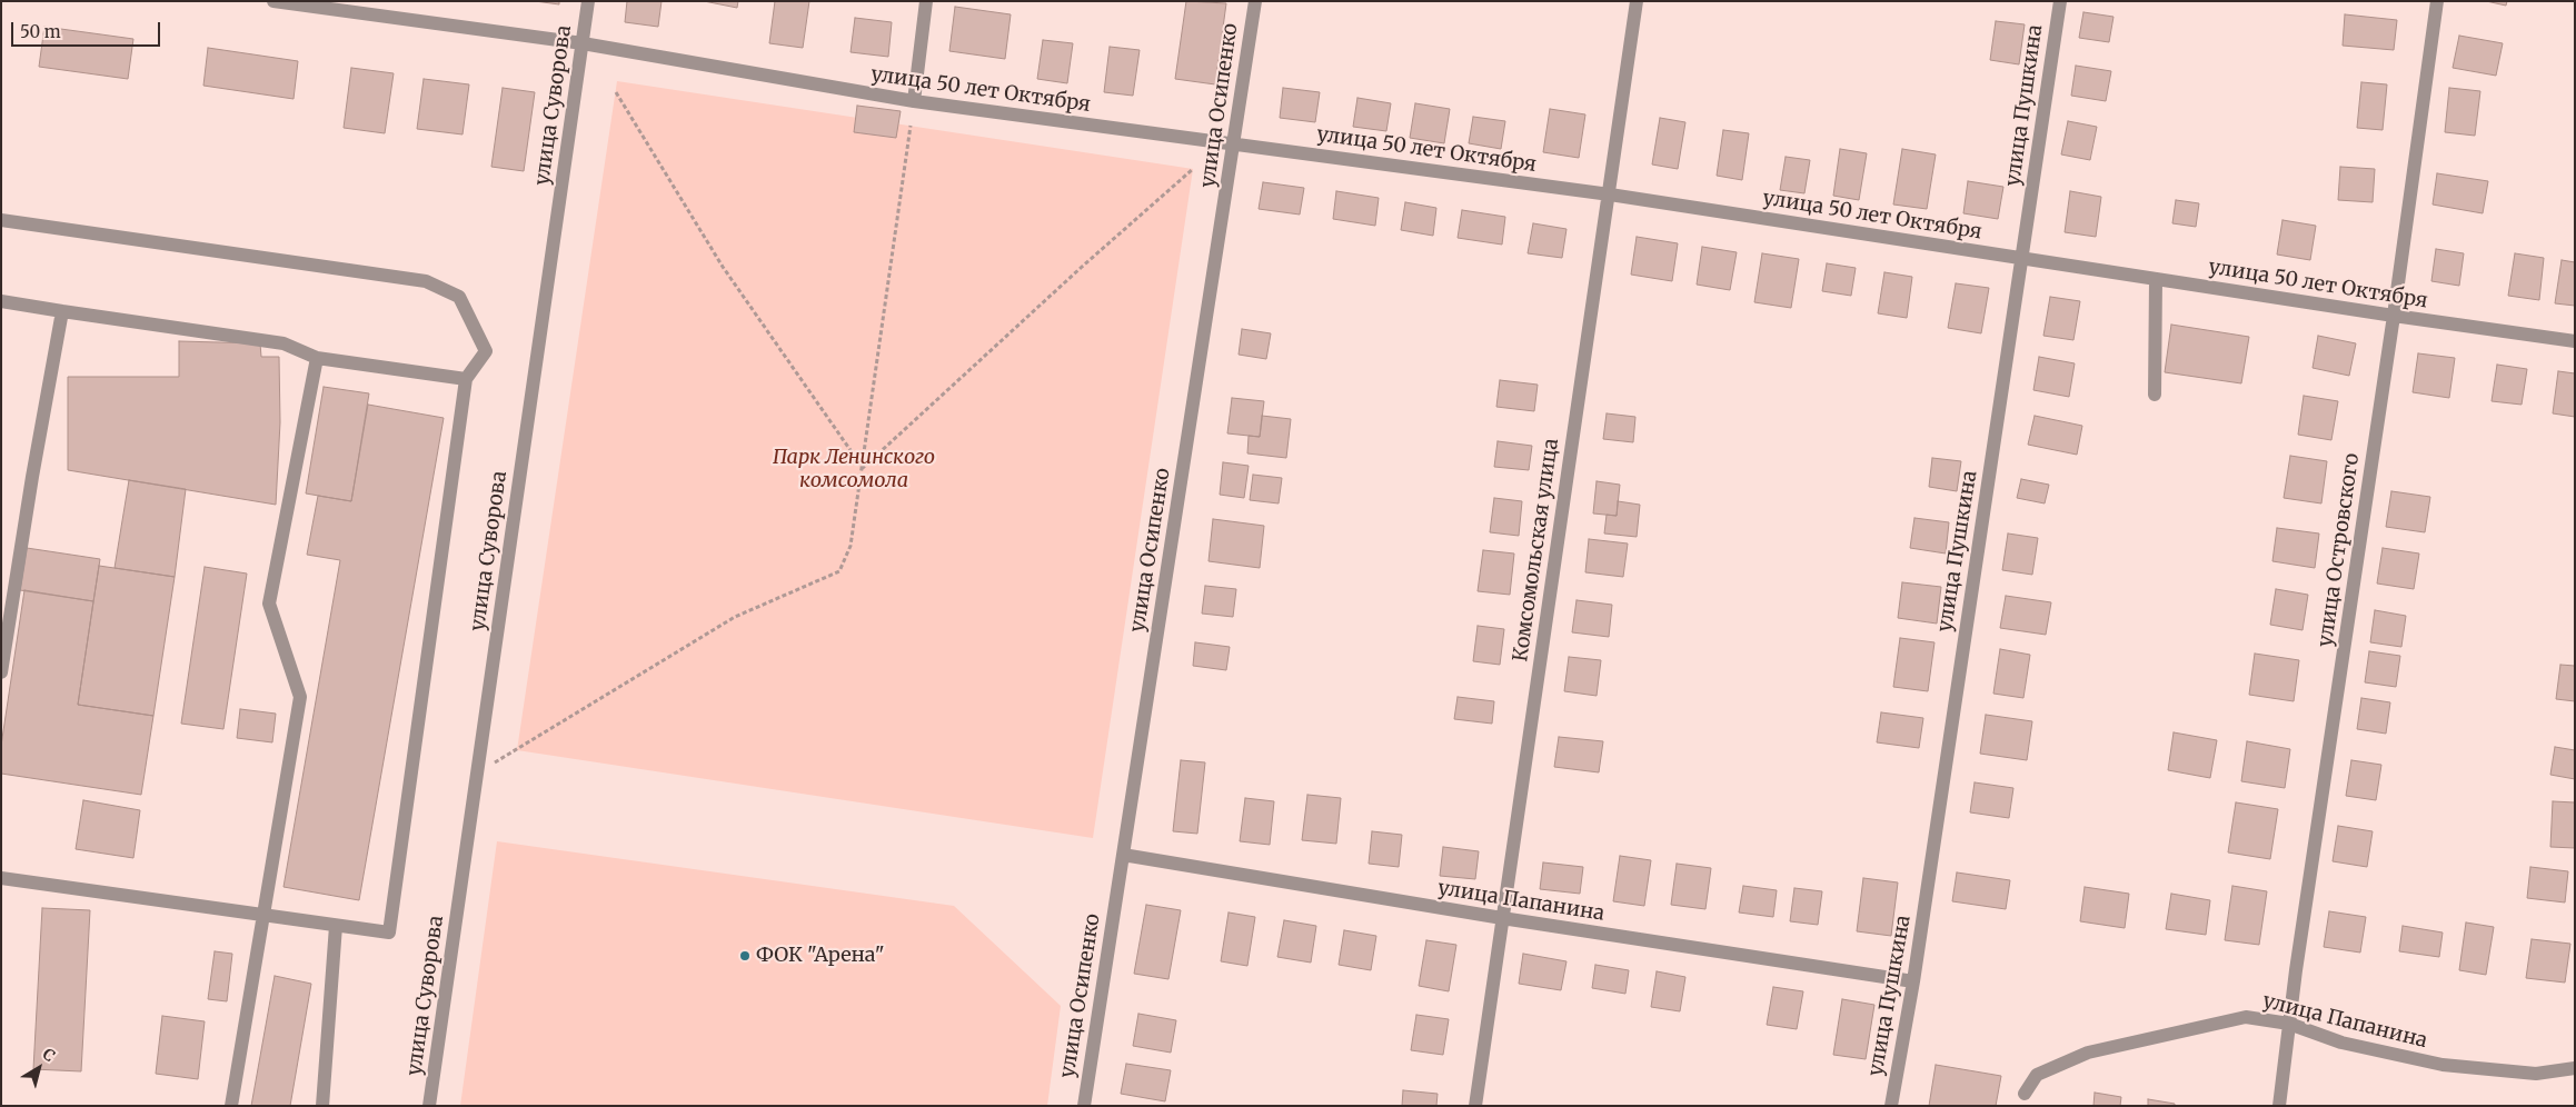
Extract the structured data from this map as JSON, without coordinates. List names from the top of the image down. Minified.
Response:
{"streets":{"street":["улица 50 лет Октября","улица Суворова","улица Осипенко","улица Пушкина","Комсомольская улица","улица Островского","улица Папанина"]},"crossings":[["улица 50 лет Октября","улица Суворова"],["улица 50 лет Октября","улица Осипенко"],["улица 50 лет Октября","улица Пушкина"],["улица 50 лет Октября","Комсомольская улица"],["улица 50 лет Октября","улица Островского"],["улица Осипенко","улица Папанина"],["улица Пушкина","улица Папанина"],["Комсомольская улица","улица Папанина"],["улица Островского","улица Папанина"]],"parks":["Парк Ленинского комсомола"],"places":["ФОК \"Арена\""],"scale_bar":"50 m","north":"top right"}
